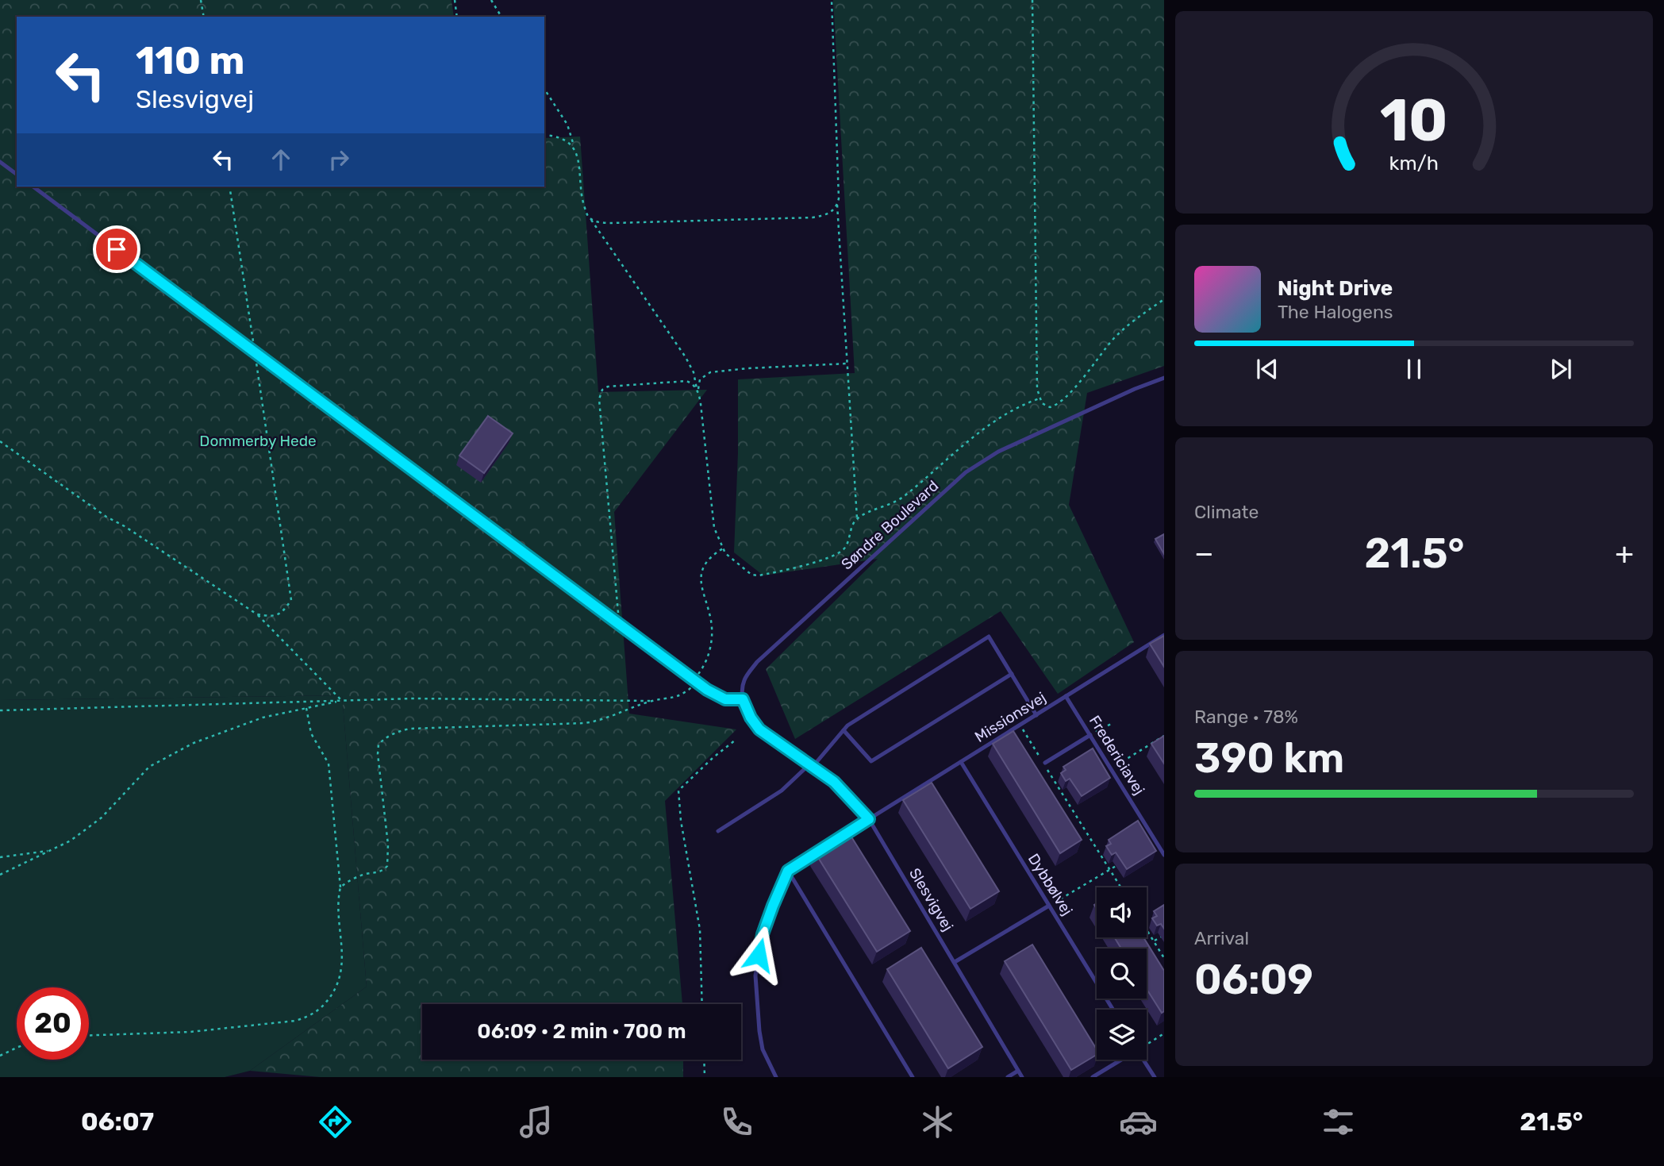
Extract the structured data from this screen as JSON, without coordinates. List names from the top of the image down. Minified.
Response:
{"streets":{"lane":["Søndre Boulevard","Missionsvej","Fredericiavej","Dybbølvej","Slesvigvej"]},"crossings":[["Søndre Boulevard","Slesvigvej"],["Missionsvej","Fredericiavej"],["Missionsvej","Dybbølvej"],["Missionsvej","Slesvigvej"]],"parks":["Dommerby Hede"],"page":{"turn":["110 m","Slesvigvej"],"song":["Night Drive","The Halogens"],"tile":["Climate",["Range · 78%","390 km"],["Arrival","06:09"]],"heat":["−","21.5°","+"],"limit":"20","trip":"06:09 · 2 min · 700 m","tabs":["06:07","21.5°"],"gauge":["10","km/h"]}}
